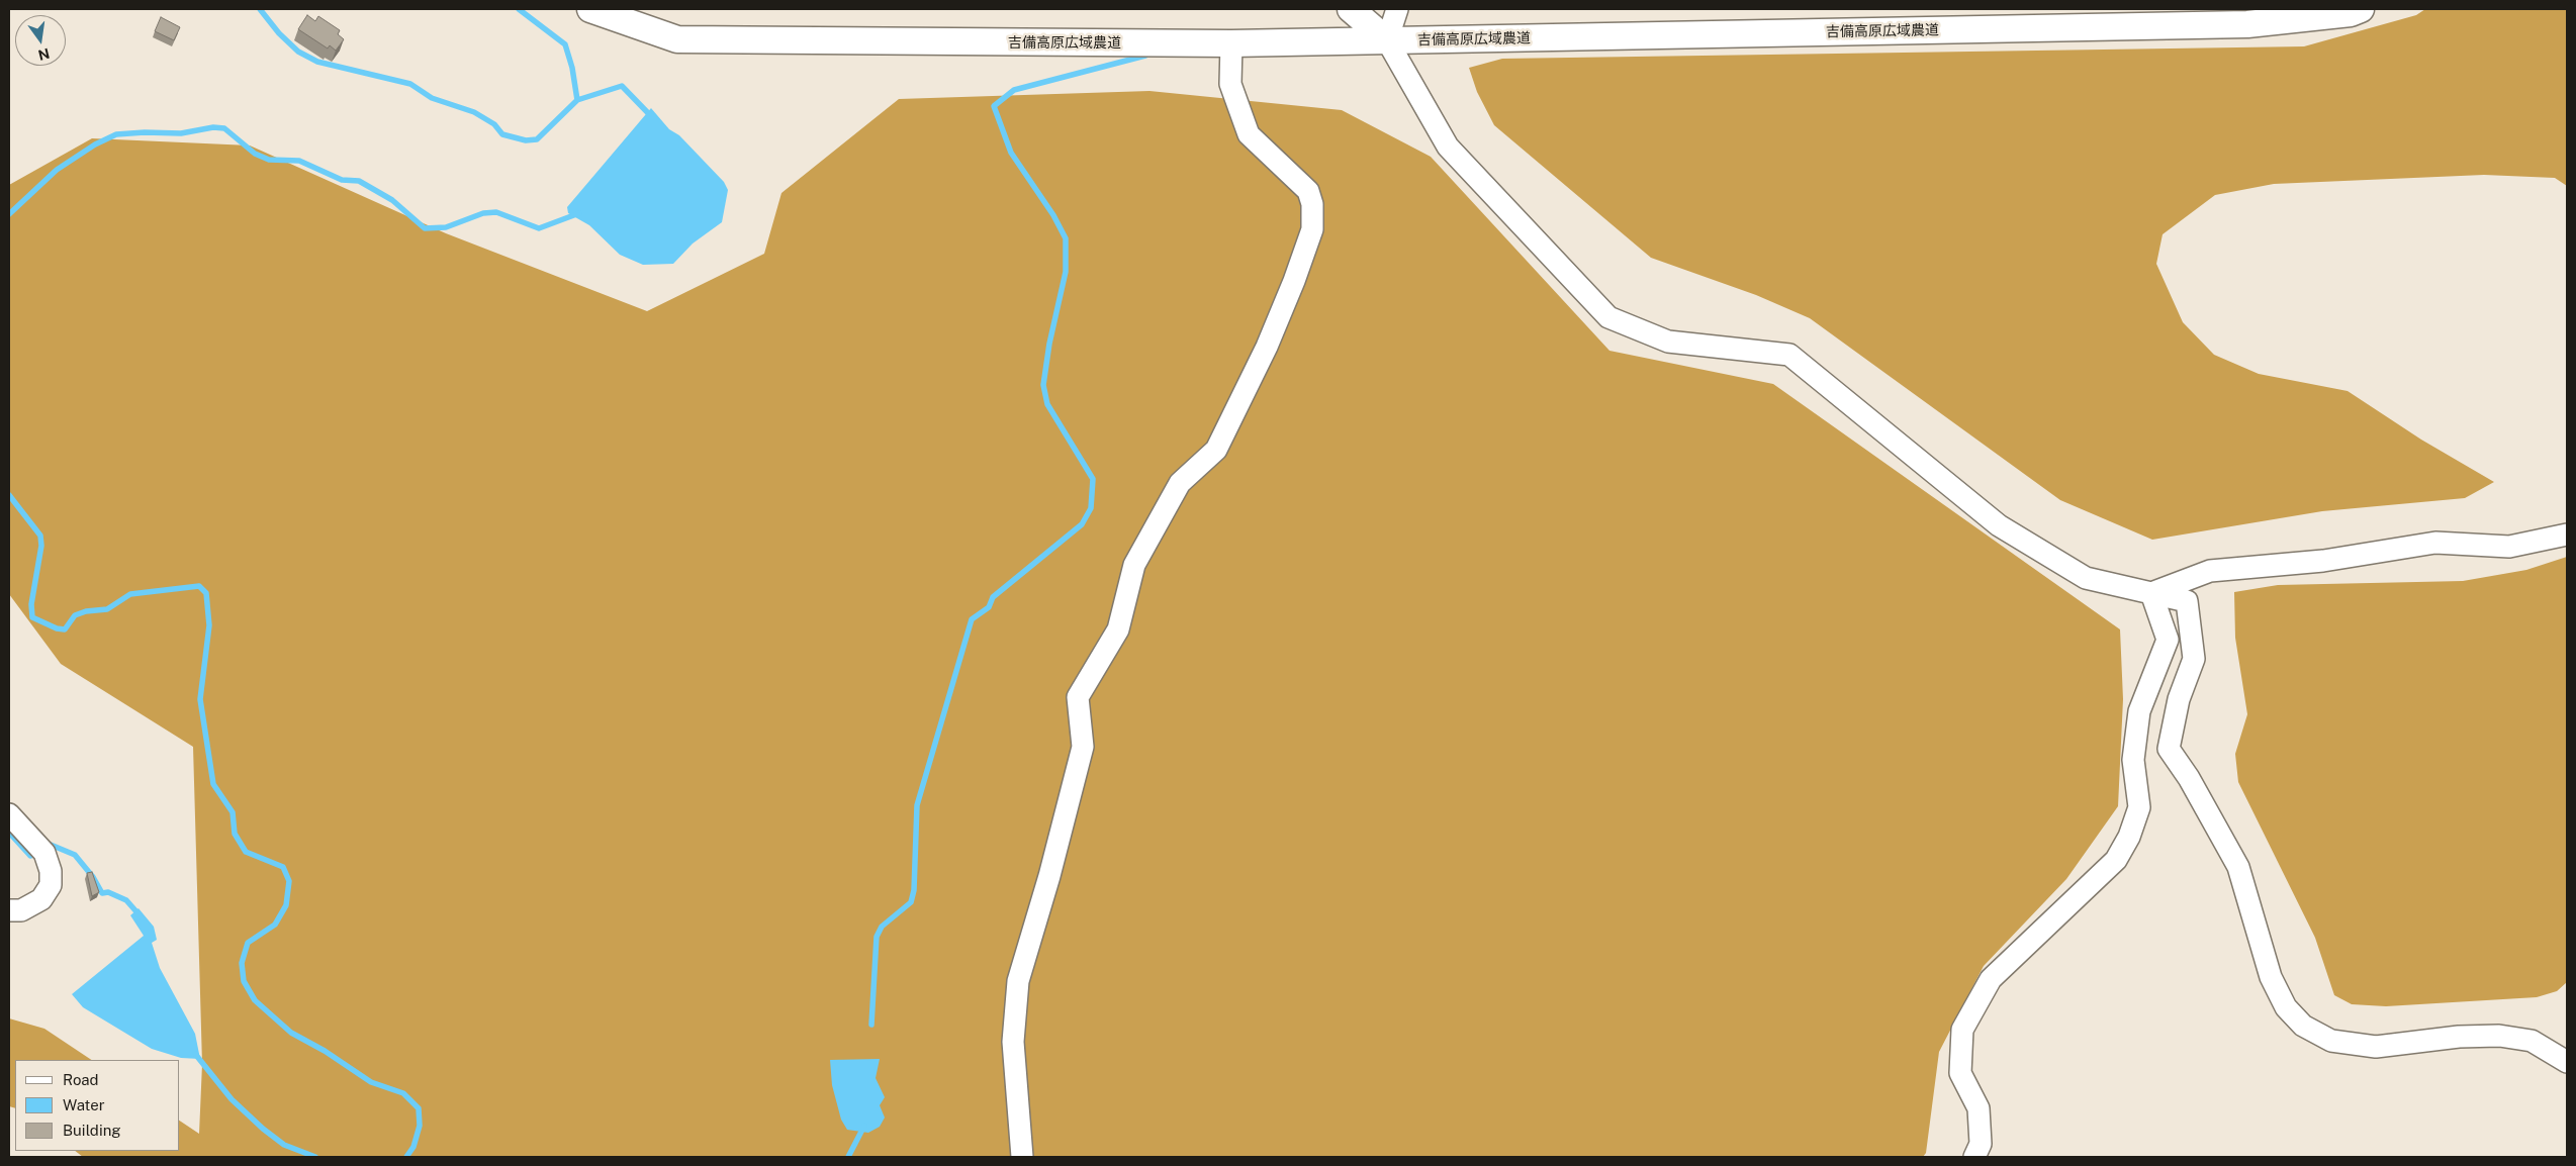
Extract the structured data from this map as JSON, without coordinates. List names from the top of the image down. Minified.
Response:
{"streets":{"street":["吉備高原広域農道"]},"legend":["Road","Water","Building"],"north":"bottom"}
